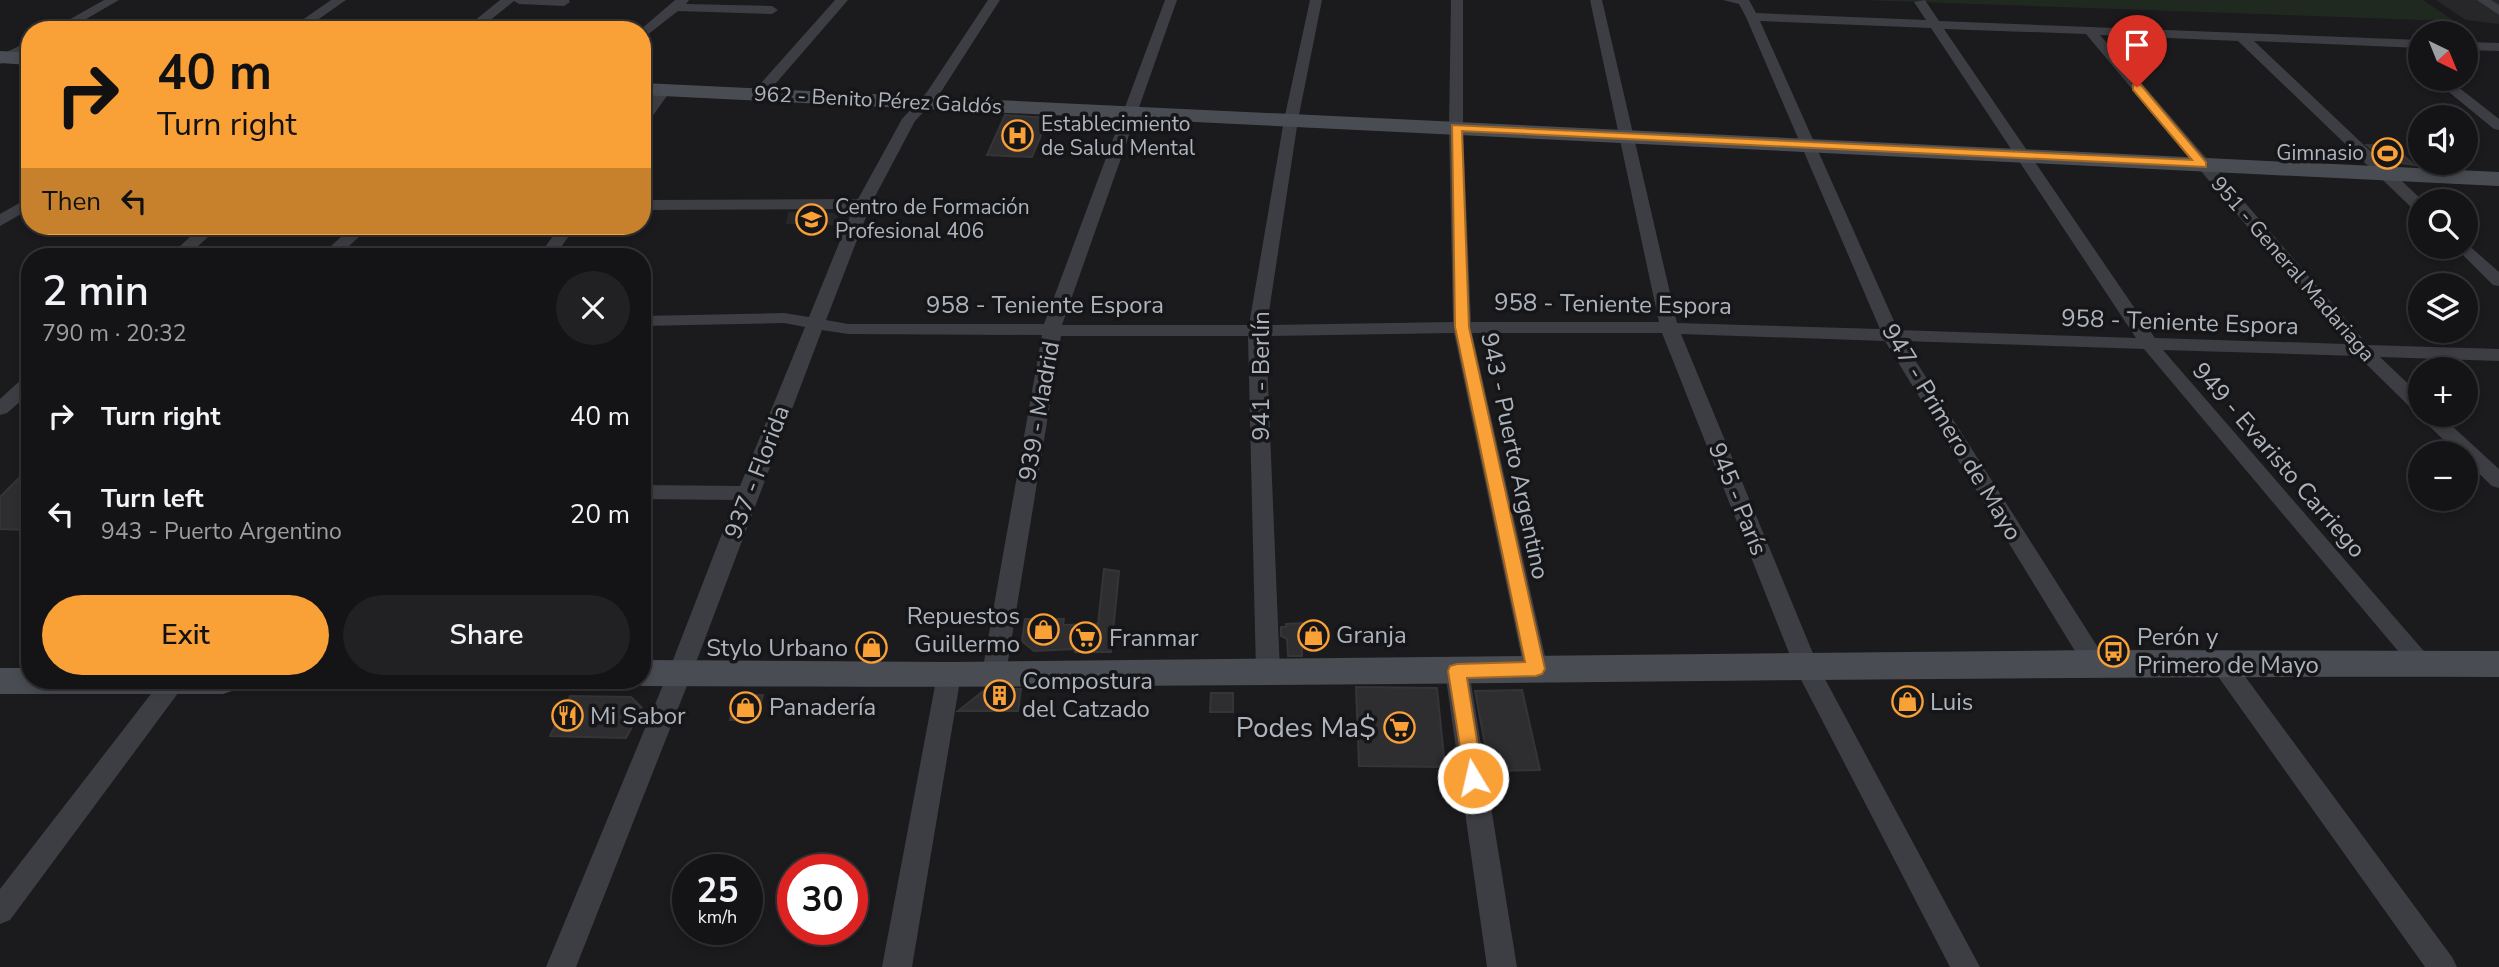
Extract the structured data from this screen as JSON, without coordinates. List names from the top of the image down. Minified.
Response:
{"streets":{"main road":["962 - Benito Pérez Galdós"],"street":["951 - General Madariaga","958 - Teniente Espora","941 - Berlín","939 - Madrid","947 - Primero de Mayo","943 - Puerto Argentino","949 - Evaristo Carriego","937 - Florida","945 - París"]},"crossings":[["962 - Benito Pérez Galdós","951 - General Madariaga"],["962 - Benito Pérez Galdós","941 - Berlín"],["962 - Benito Pérez Galdós","939 - Madrid"],["962 - Benito Pérez Galdós","947 - Primero de Mayo"],["962 - Benito Pérez Galdós","943 - Puerto Argentino"],["962 - Benito Pérez Galdós","949 - Evaristo Carriego"],["962 - Benito Pérez Galdós","937 - Florida"],["962 - Benito Pérez Galdós","945 - París"],["951 - General Madariaga","958 - Teniente Espora"],["958 - Teniente Espora","941 - Berlín"],["958 - Teniente Espora","939 - Madrid"],["958 - Teniente Espora","947 - Primero de Mayo"],["958 - Teniente Espora","943 - Puerto Argentino"],["958 - Teniente Espora","949 - Evaristo Carriego"],["958 - Teniente Espora","937 - Florida"],["958 - Teniente Espora","945 - París"]],"places":{"hospital":["Establecimiento de Salud Mental"],"sports":["Gimnasio"],"school or university":["Centro de Formación Profesional 406"],"shop":["Repuestos Guillermo","Granja","Stylo Urbano","Luis","Panadería"],"supermarket":["Franmar","Podes Ma$"],"bus stop":["Perón y Primero de Mayo"],"building":["Compostura del Catzado"],"restaurant":["Mi Sabor"]},"north":"bottom right","page":{"map_buttons":["+","−"],"turn":["40 m","Turn right"],"then":"Then","heading":["2 min","790 m · 20:32"],"list":[{"name":"Turn right","value":"40 m"},{"name":"Turn left","note":"943 - Puerto Argentino","value":"20 m"}],"buttons":["Exit","Share"],"speed":"25 km/h","limit":"30"}}
